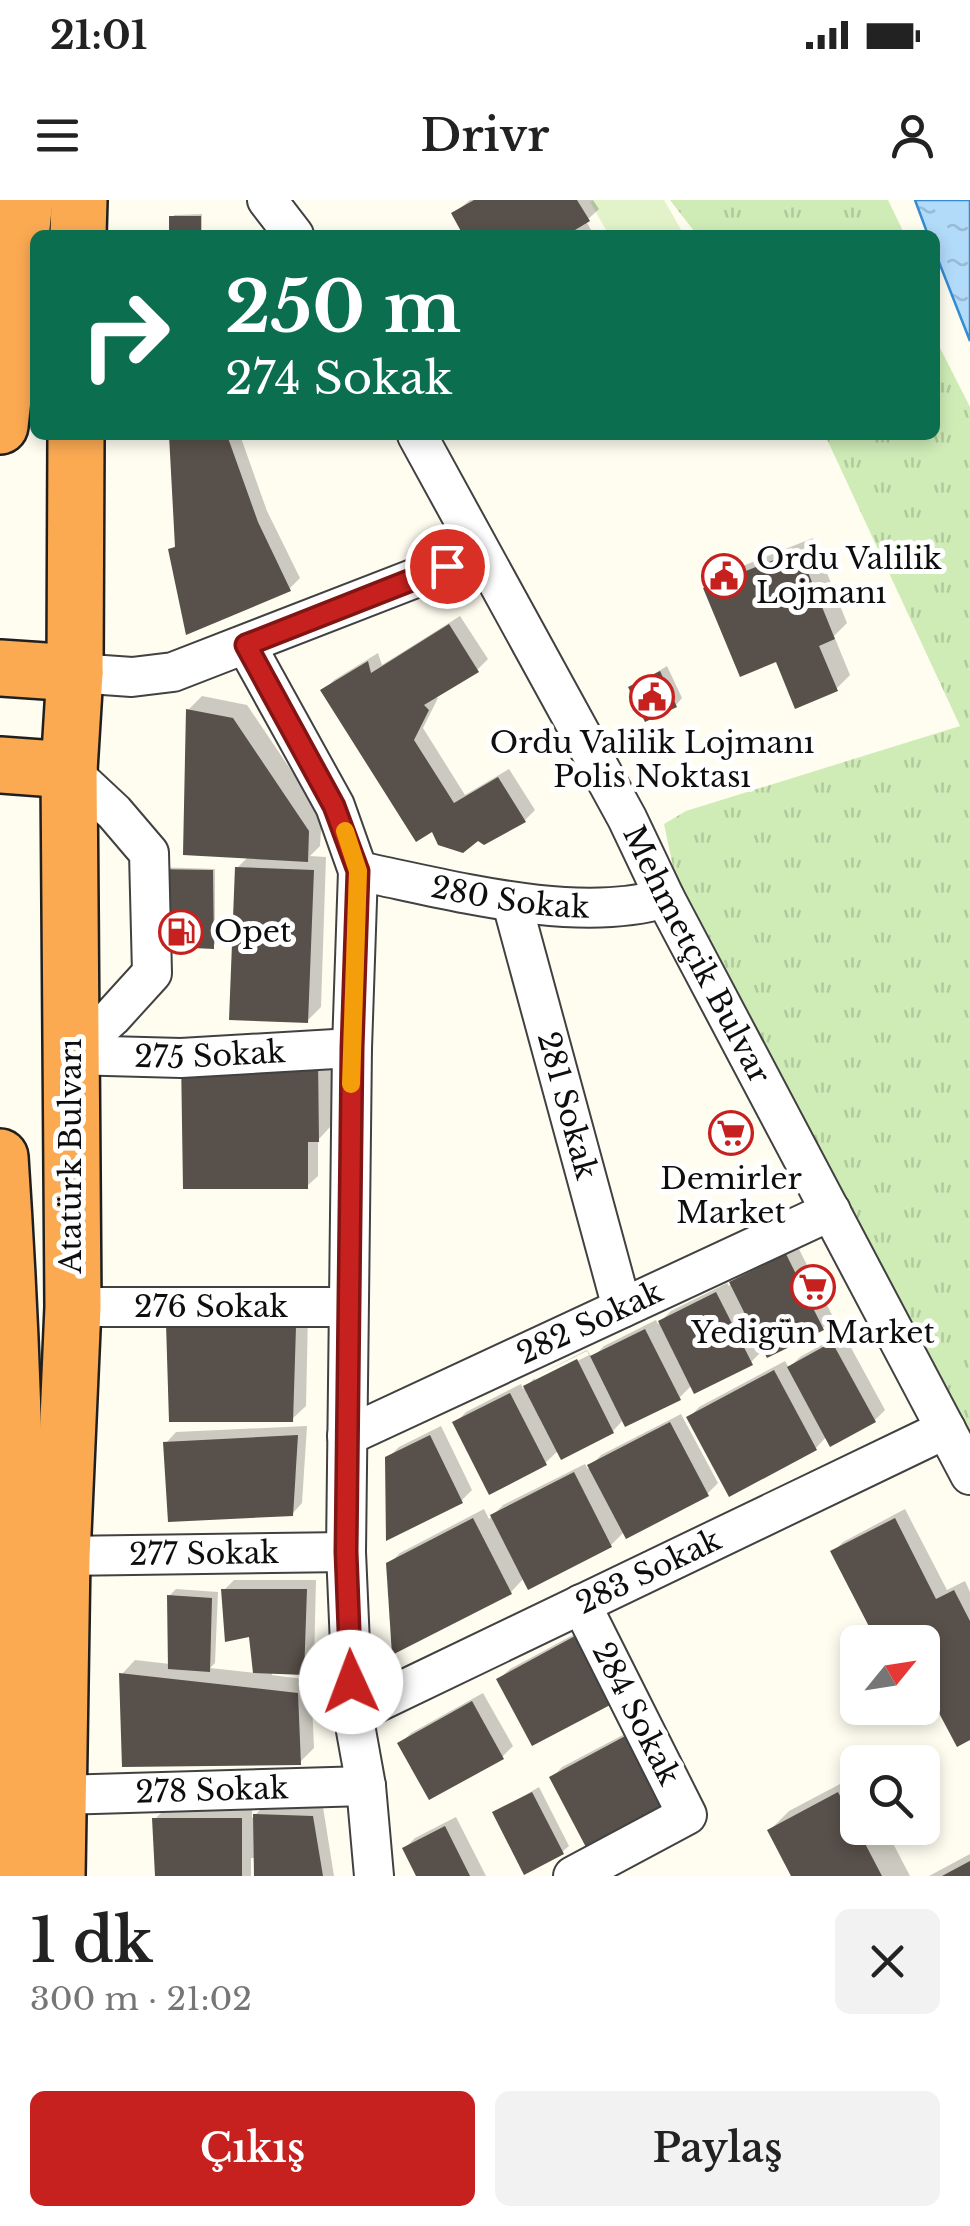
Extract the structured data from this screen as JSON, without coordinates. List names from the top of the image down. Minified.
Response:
{"streets":{"highway":["Atatürk Bulvarı"],"street":["280 Sokak","Mehmetçik Bulvar","275 Sokak","281 Sokak","276 Sokak","282 Sokak","277 Sokak","283 Sokak","284 Sokak","278 Sokak"]},"crossings":[["280 Sokak","Mehmetçik Bulvar"],["280 Sokak","281 Sokak"],["Mehmetçik Bulvar","282 Sokak"],["Mehmetçik Bulvar","283 Sokak"],["275 Sokak","Atatürk Bulvarı"],["281 Sokak","282 Sokak"],["Atatürk Bulvarı","276 Sokak"],["Atatürk Bulvarı","277 Sokak"],["Atatürk Bulvarı","278 Sokak"],["283 Sokak","284 Sokak"]],"places":{"public building":["Ordu Valilik Lojmanı","Ordu Valilik Lojmanı Polis Noktası"],"fuel station":["Opet"],"supermarket":["Demirler Market","Yedigün Market"]},"north":"top right","page":{"status":"21:01","header":"Drivr","turn":["250 m","274 Sokak"],"heading":["1 dk","300 m · 21:02"],"buttons":["Çıkış","Paylaş"]}}
